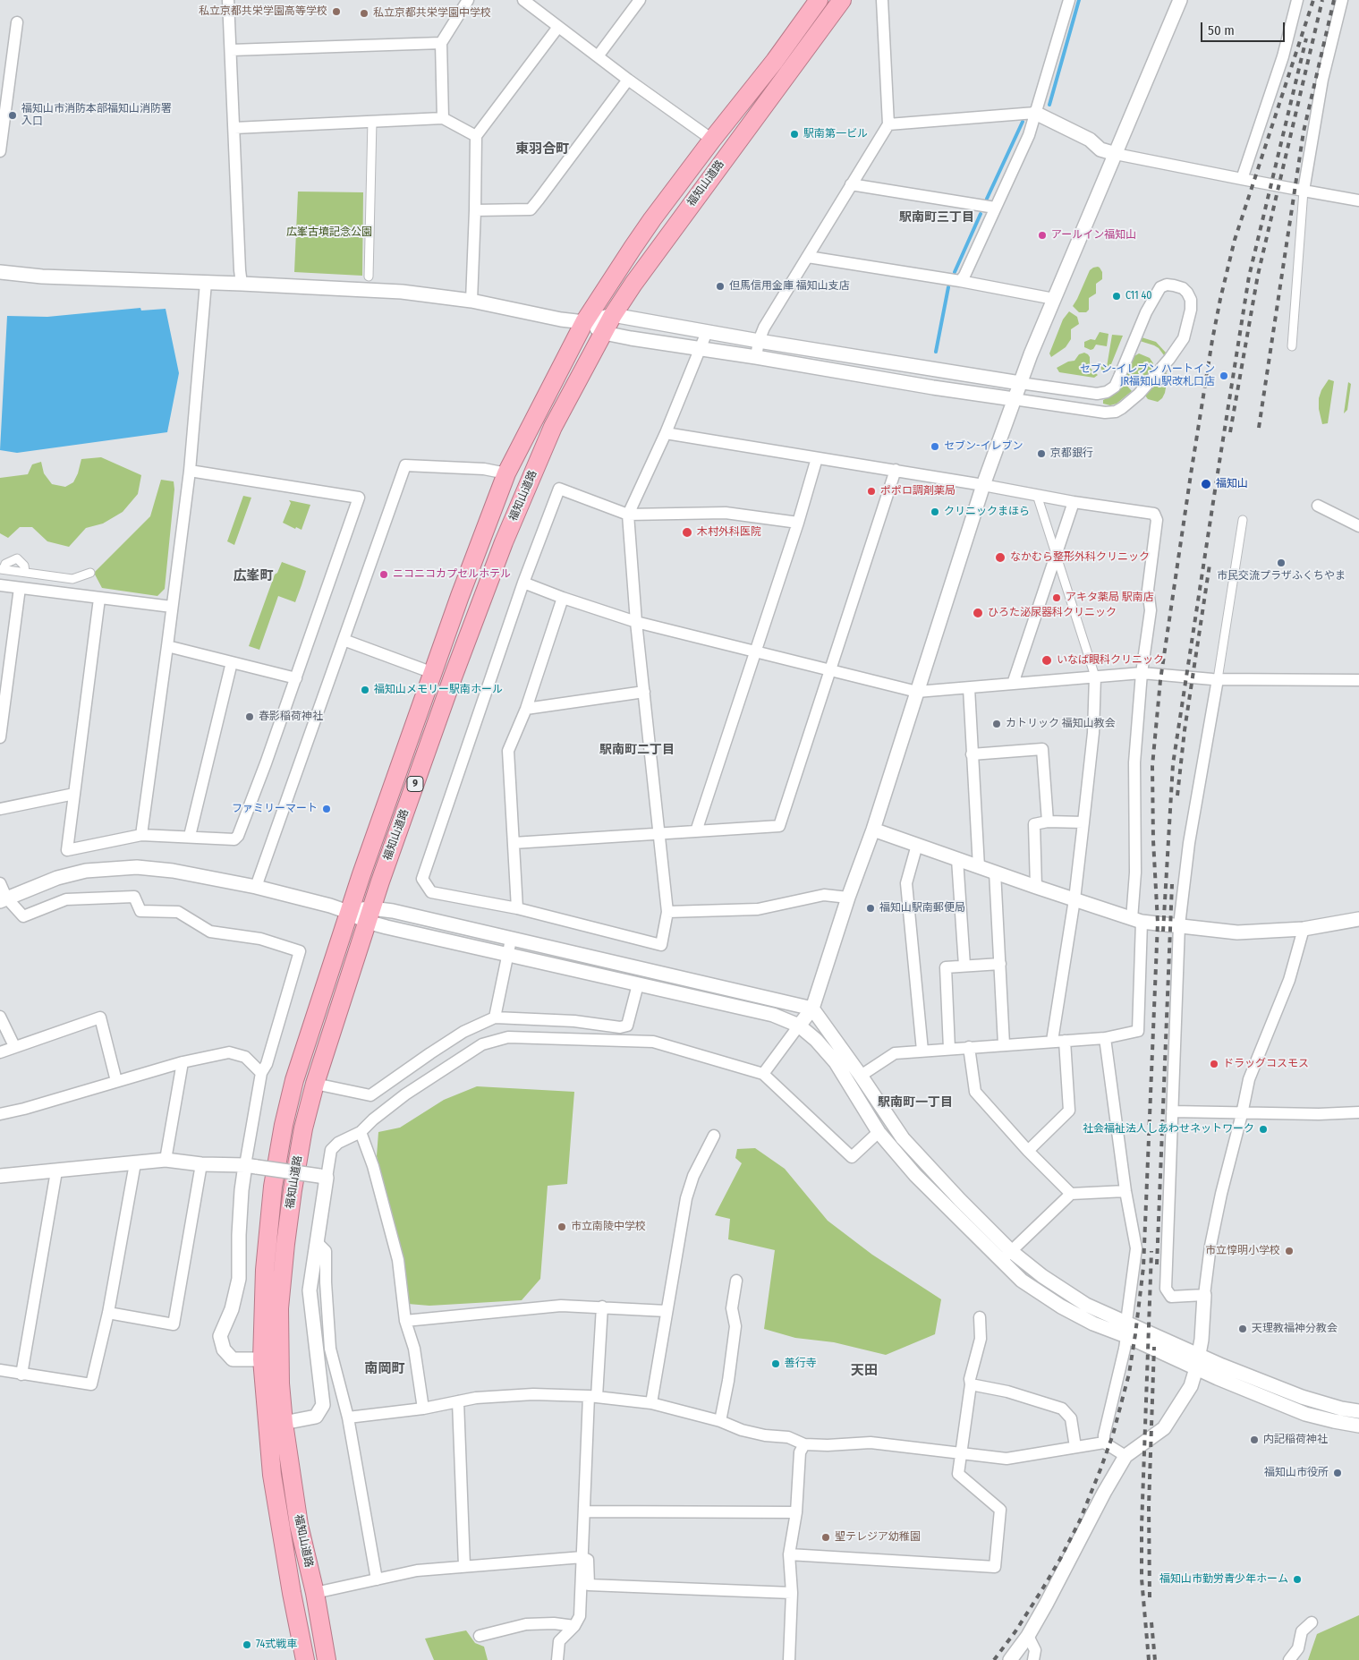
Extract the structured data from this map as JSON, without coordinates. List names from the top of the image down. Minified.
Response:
{"streets":{"highway":["福知山道路","9"]},"districts":["東羽合町","駅南町三丁目","広峯町","駅南町二丁目","駅南町一丁目","南岡町","天田"],"parks":["広峯古墳記念公園"],"places":["私立京都共栄学園高等学校","私立京都共栄学園中学校","福知山市消防本部福知山消防署 入口","駅南第一ビル","アールイン福知山","但馬信用金庫 福知山支店","C11 40","セブン-イレブン ハートイン JR福知山駅改札口店","セブン-イレブン","京都銀行","福知山","ポポロ調剤薬局","クリニックまほら","木村外科医院","なかむら整形外科クリニック","市民交流プラザふくちやま","ニコニコカプセルホテル","アキタ薬局 駅南店","ひろた泌尿器科クリニック","いなば眼科クリニック","福知山メモリー駅南ホール","春影稲荷神社","カトリック 福知山教会","ファミリーマート","福知山駅南郵便局","ドラッグコスモス","社会福祉法人しあわせネットワーク","市立南陵中学校","市立惇明小学校","天理教福神分教会","善行寺","内記稲荷神社","福知山市役所","聖テレジア幼稚園","福知山市勤労青少年ホーム","74式戦車"],"scale_bar":"50 m"}
